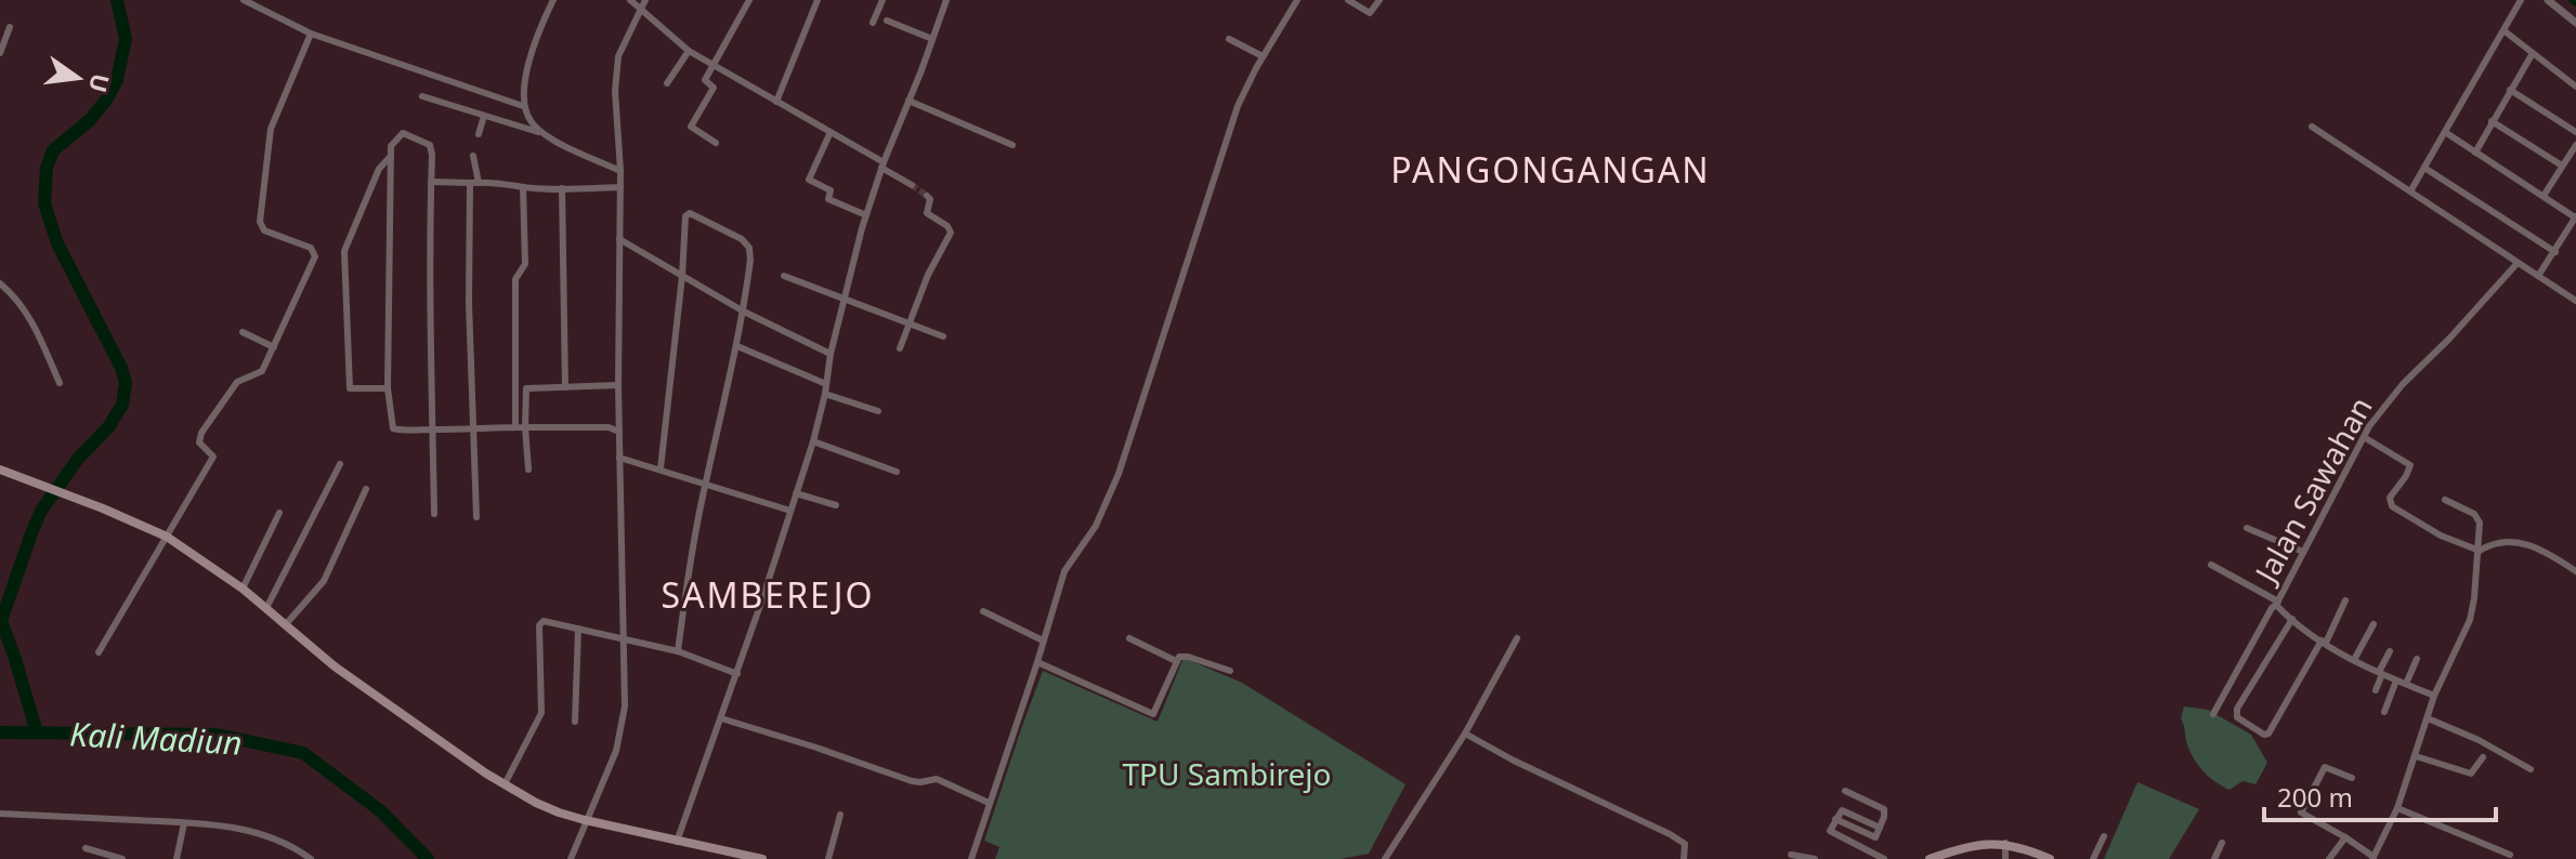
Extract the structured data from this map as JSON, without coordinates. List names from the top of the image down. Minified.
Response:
{"streets":{"street":["Jalan Sawahan"]},"districts":["PANGONGANGAN","SAMBEREJO"],"water":["Kali Madiun"],"parks":["TPU Sambirejo"],"scale_bar":"200 m","north":"right"}
